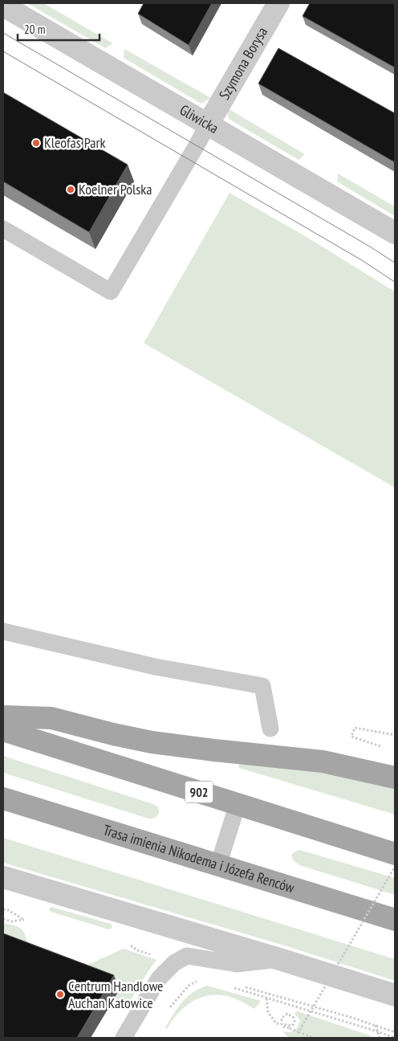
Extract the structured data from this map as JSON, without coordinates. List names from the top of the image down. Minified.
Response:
{"streets":{"main road":["902","Trasa imienia Nikodema i Józefa Renców"],"street":["Szymona Borysa","Gliwicka"]},"crossings":[["Szymona Borysa","Gliwicka"]],"places":["Kleofas Park","Koelner Polska","Centrum Handlowe Auchan Katowice"],"scale_bar":"20 m"}
